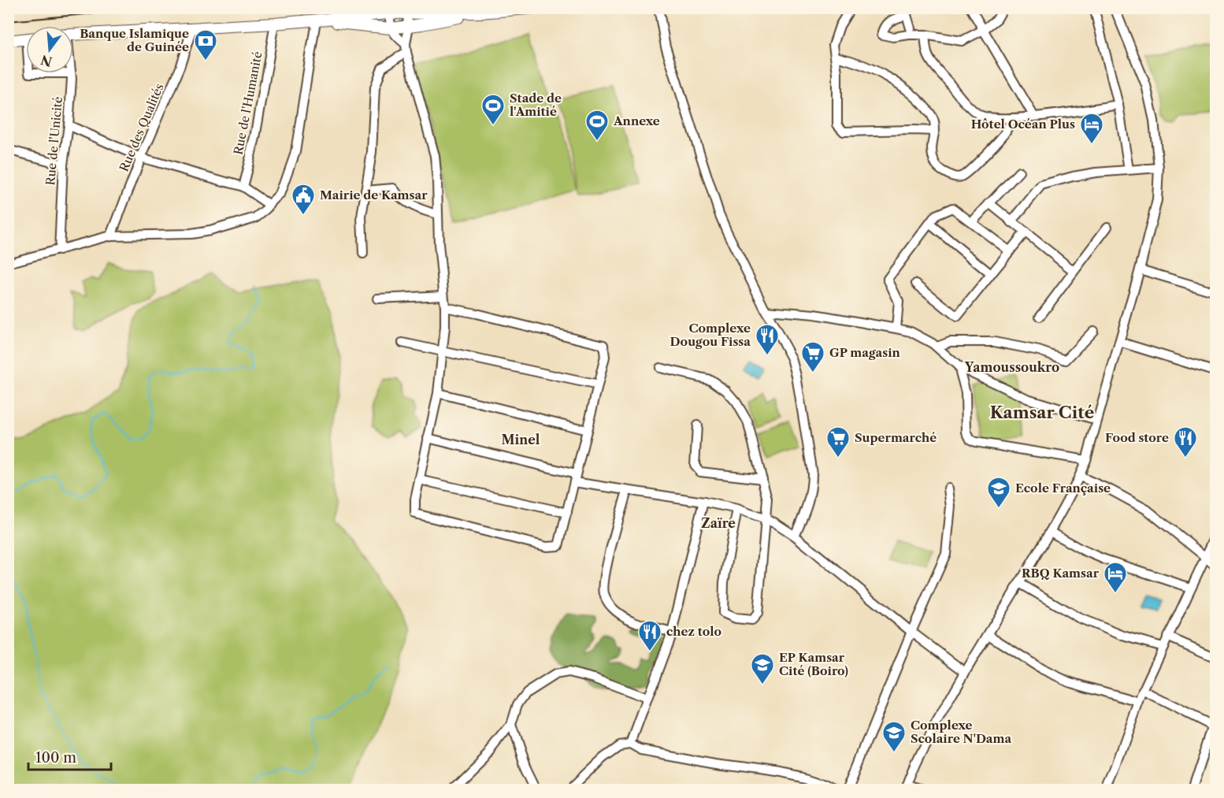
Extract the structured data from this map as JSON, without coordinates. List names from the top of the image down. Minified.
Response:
{"streets":{"street":["Rue de l'Humanité","Rue des Qualités","Rue de l'Unicité"]},"districts":["Yamoussoukro","Kamsar Cité","Minel","Zaïre"],"places":{"bank":["Banque Islamique de Guinée"],"sports":["Stade de l'Amitié","Annexe"],"hotel":["Hôtel Océan Plus","RBQ Kamsar"],"public building":["Mairie de Kamsar"],"restaurant":["Complexe Dougou Fissa","Food store","chez tolo"],"supermarket":["GP magasin","Supermarché"],"school or university":["Ecole Française","EP Kamsar Cité (Boiro)","Complexe Scolaire N'Dama"]},"scale_bar":"100 m","north":"bottom"}
